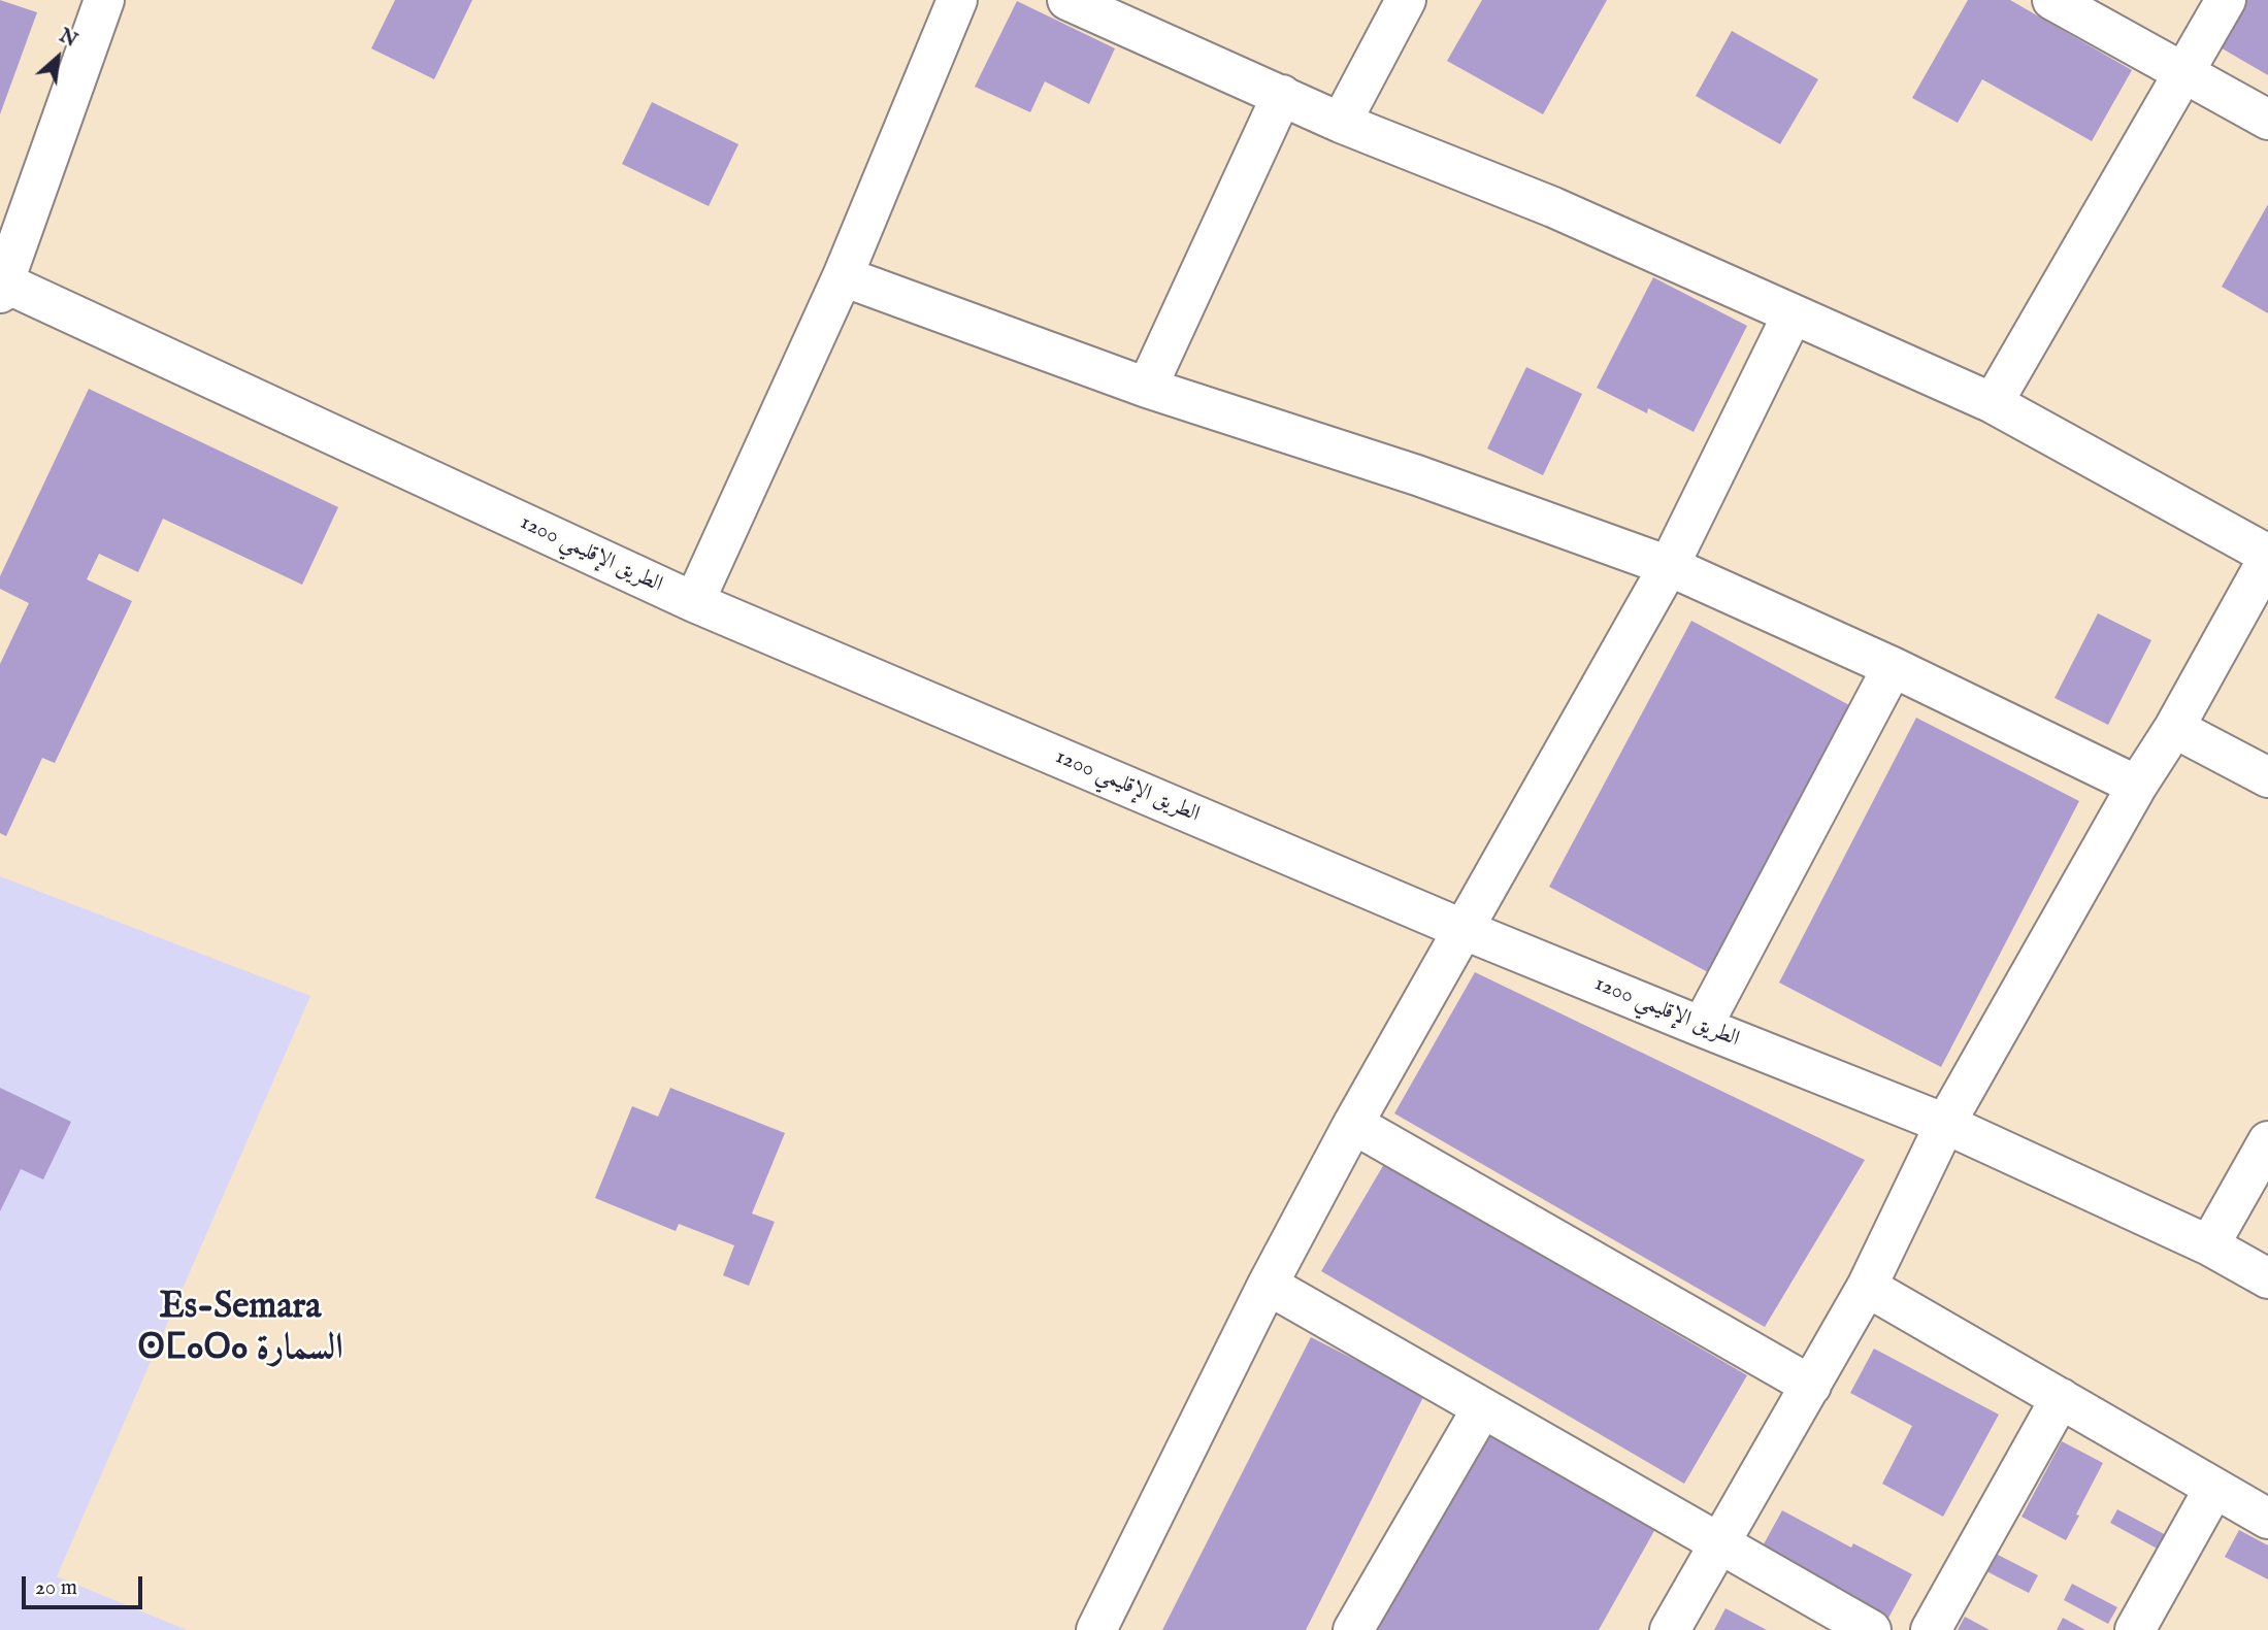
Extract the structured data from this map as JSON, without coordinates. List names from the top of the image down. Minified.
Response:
{"streets":{"street":["الطريق الإقليمي 1200"]},"districts":["Es-Semara ⵙⵎⴰⵔⴰ السمارة"],"scale_bar":"20 m","north":"top right"}
